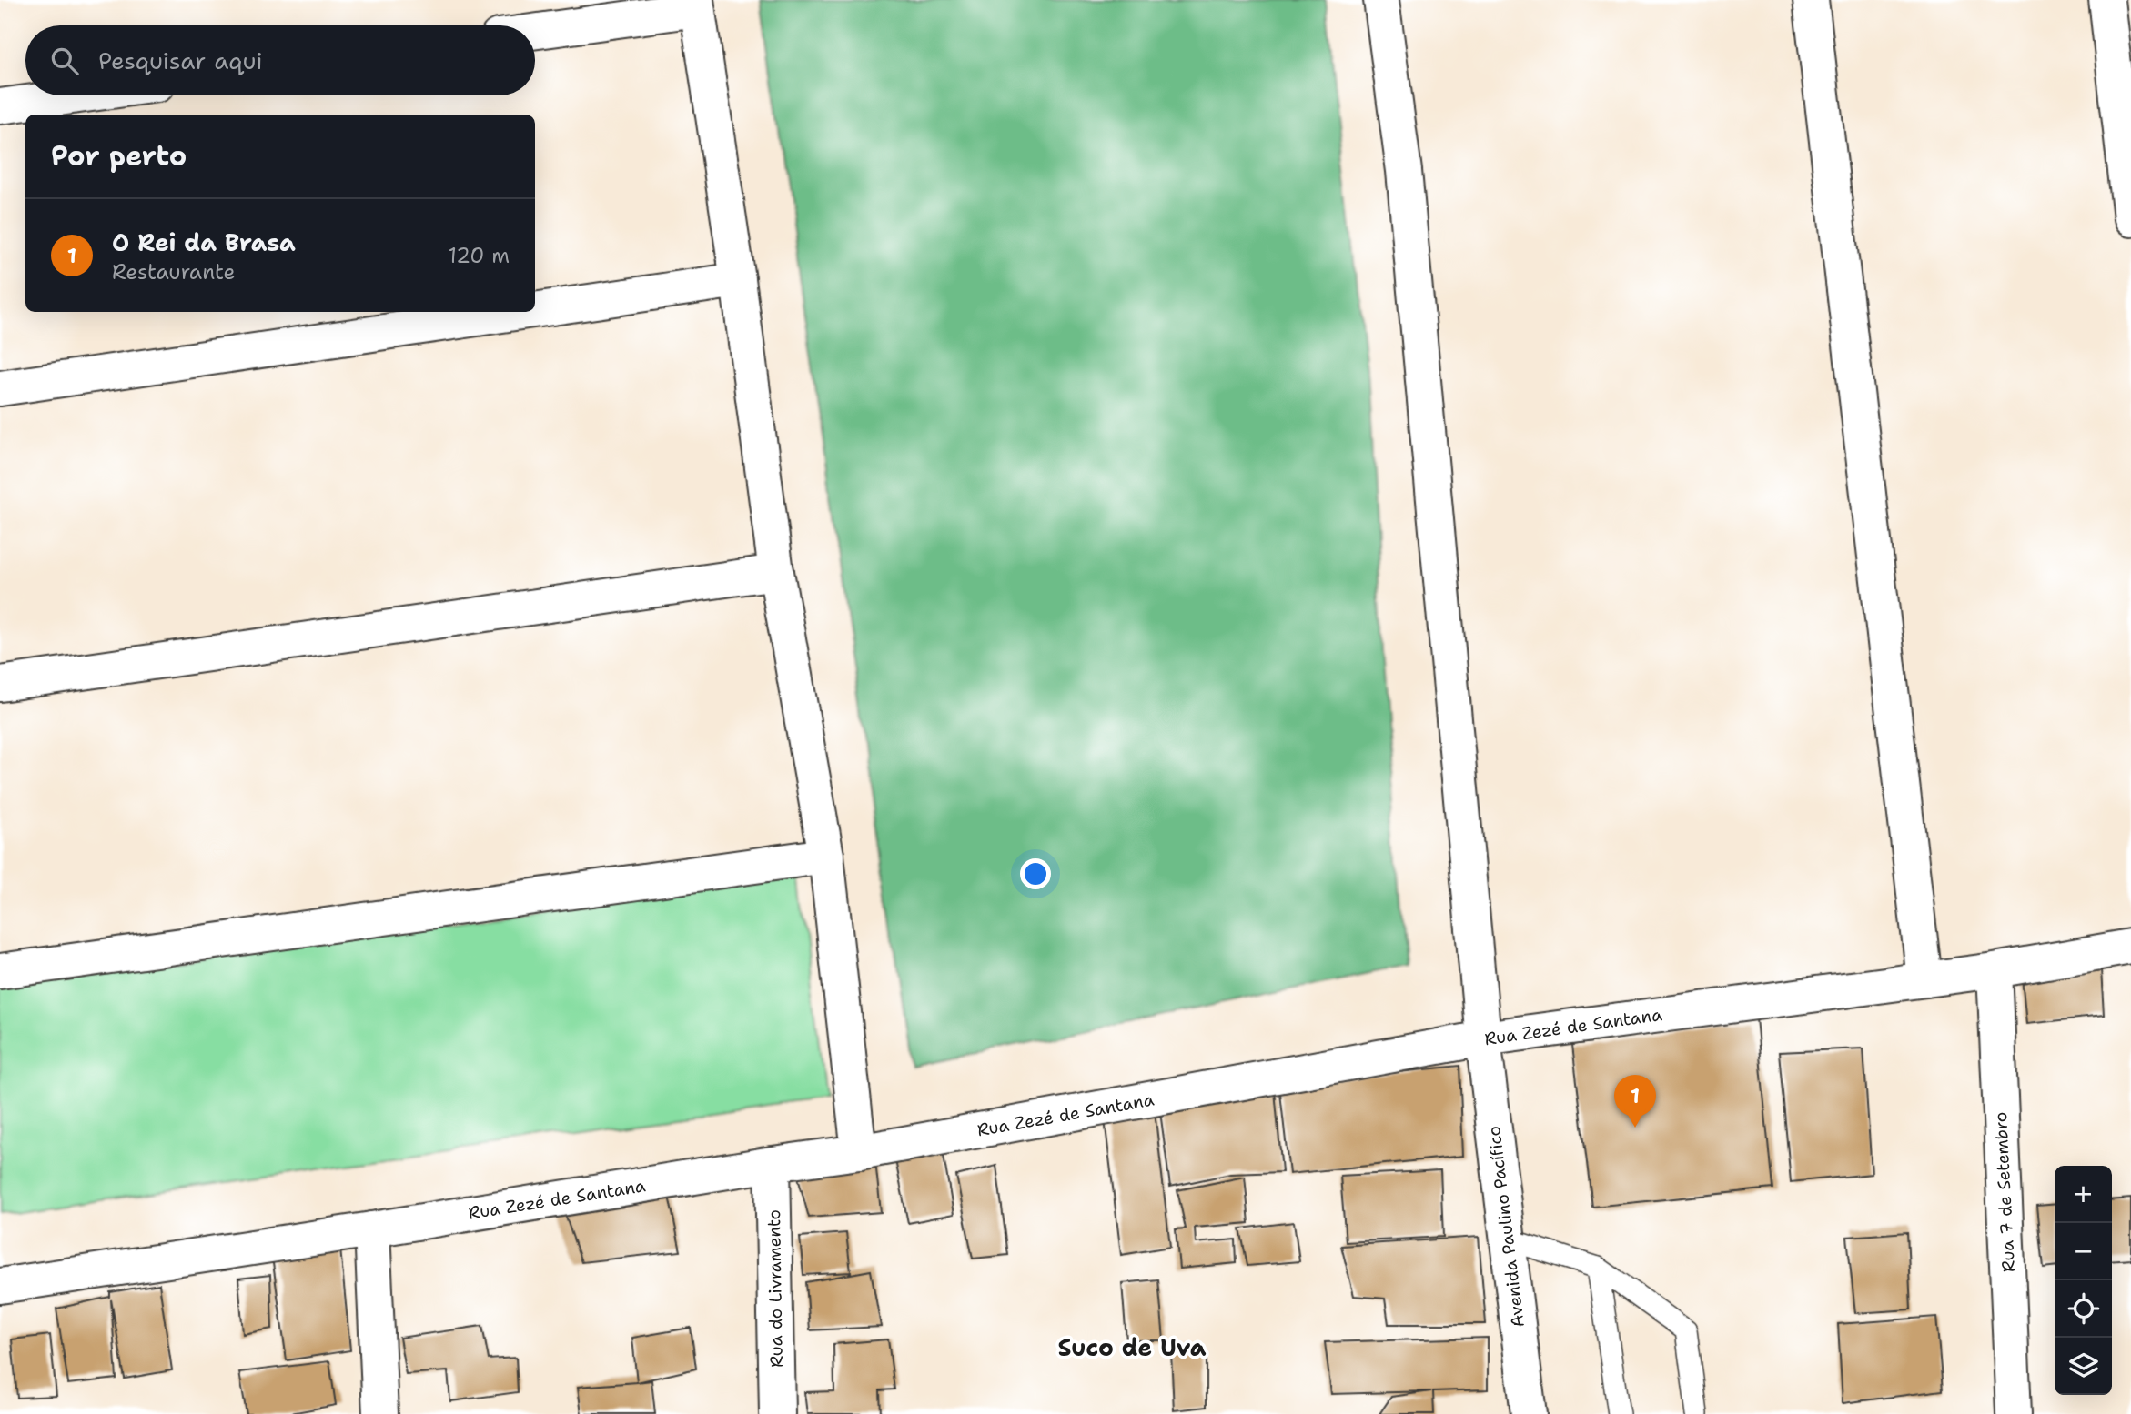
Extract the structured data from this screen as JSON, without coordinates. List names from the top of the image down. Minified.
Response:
{"streets":{"street":["Rua Zezé de Santana","Rua 7 de Setembro","Avenida Paulino Pacífico","Rua do Livramento"]},"crossings":[["Rua Zezé de Santana","Rua 7 de Setembro"],["Rua Zezé de Santana","Avenida Paulino Pacífico"],["Rua Zezé de Santana","Rua do Livramento"]],"districts":["Suco de Uva"],"page":{"search":"Pesquisar aqui","heading":"Por perto","list":[{"mark":"1","name":"O Rei da Brasa","note":"Restaurante","value":"120 m"}],"pins":"1","map_buttons":["+","−"]}}
